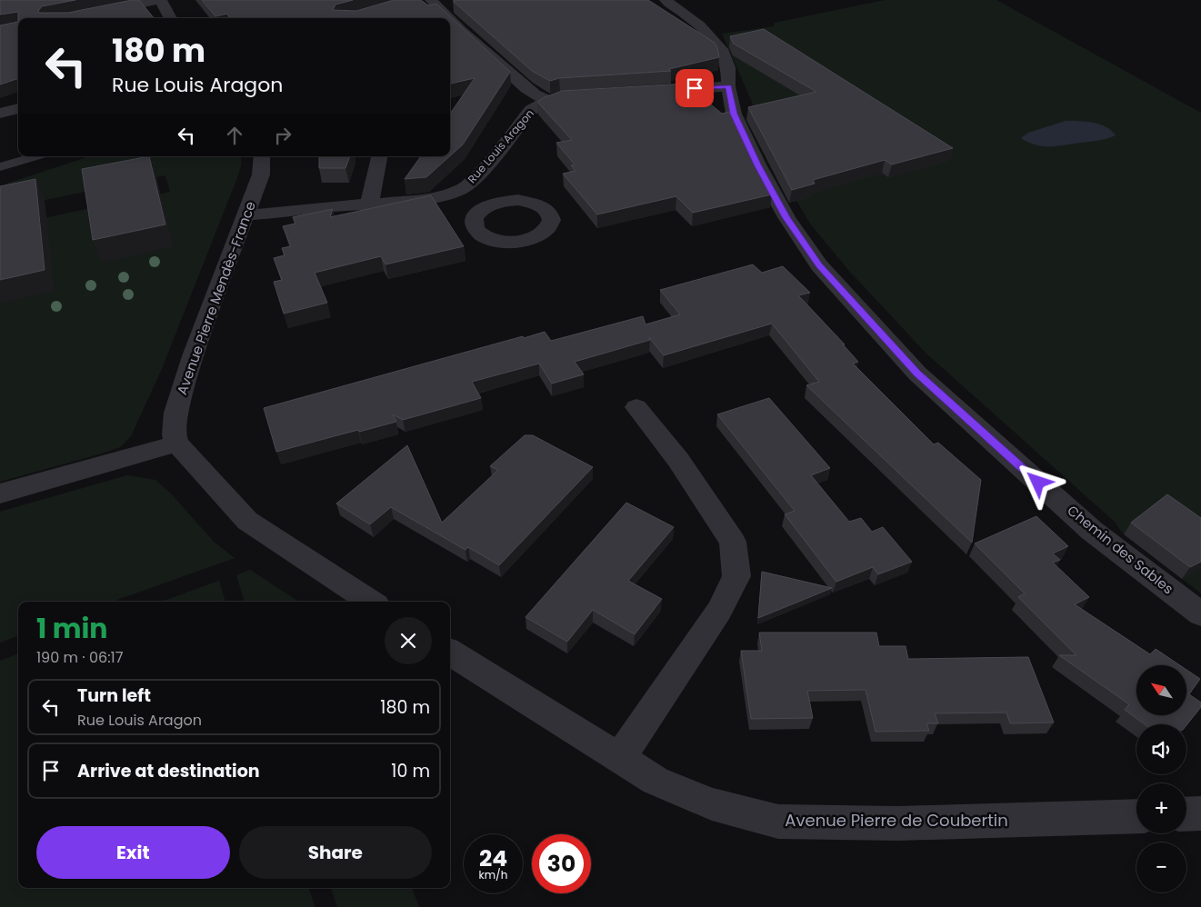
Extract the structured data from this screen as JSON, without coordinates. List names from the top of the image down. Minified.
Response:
{"streets":{"street":["Rue Louis Aragon","Avenue Pierre Mendès-France","Chemin des Sables","Avenue Pierre de Coubertin"]},"crossings":[["Rue Louis Aragon","Avenue Pierre Mendès-France"]],"north":"top left","page":{"turn":["180 m","Rue Louis Aragon"],"heading":["1 min","190 m · 06:17"],"map_buttons":["+","−"],"list":[{"name":"Turn left","note":"Rue Louis Aragon","value":"180 m"},{"name":"Arrive at destination","value":"10 m"}],"buttons":["Exit","Share"],"speed":"24 km/h","limit":"30"}}
